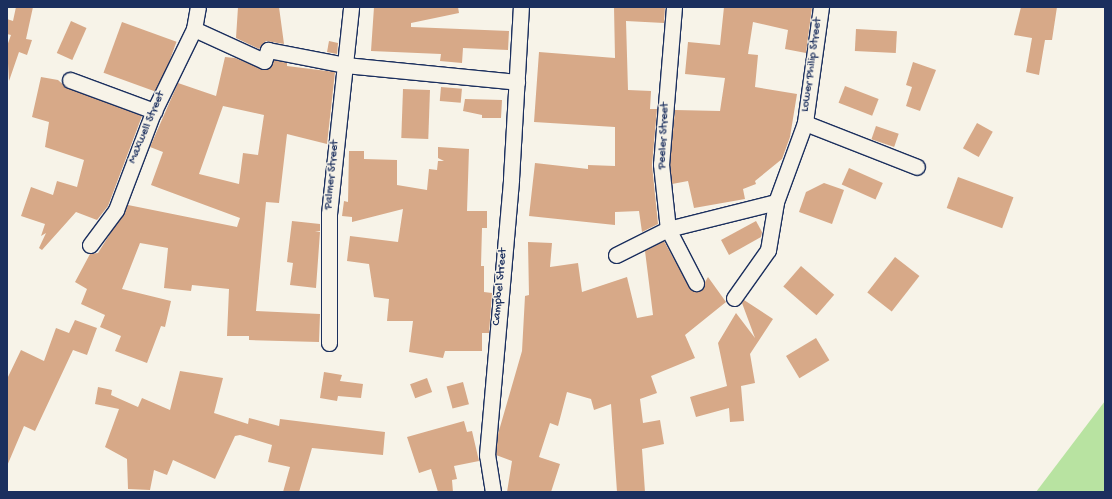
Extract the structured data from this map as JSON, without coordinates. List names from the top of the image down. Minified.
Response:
{"streets":{"street":["Lower Philip Street","Maxwell Street","Peeler Street","Palmer Street","Campbel Street"]}}
